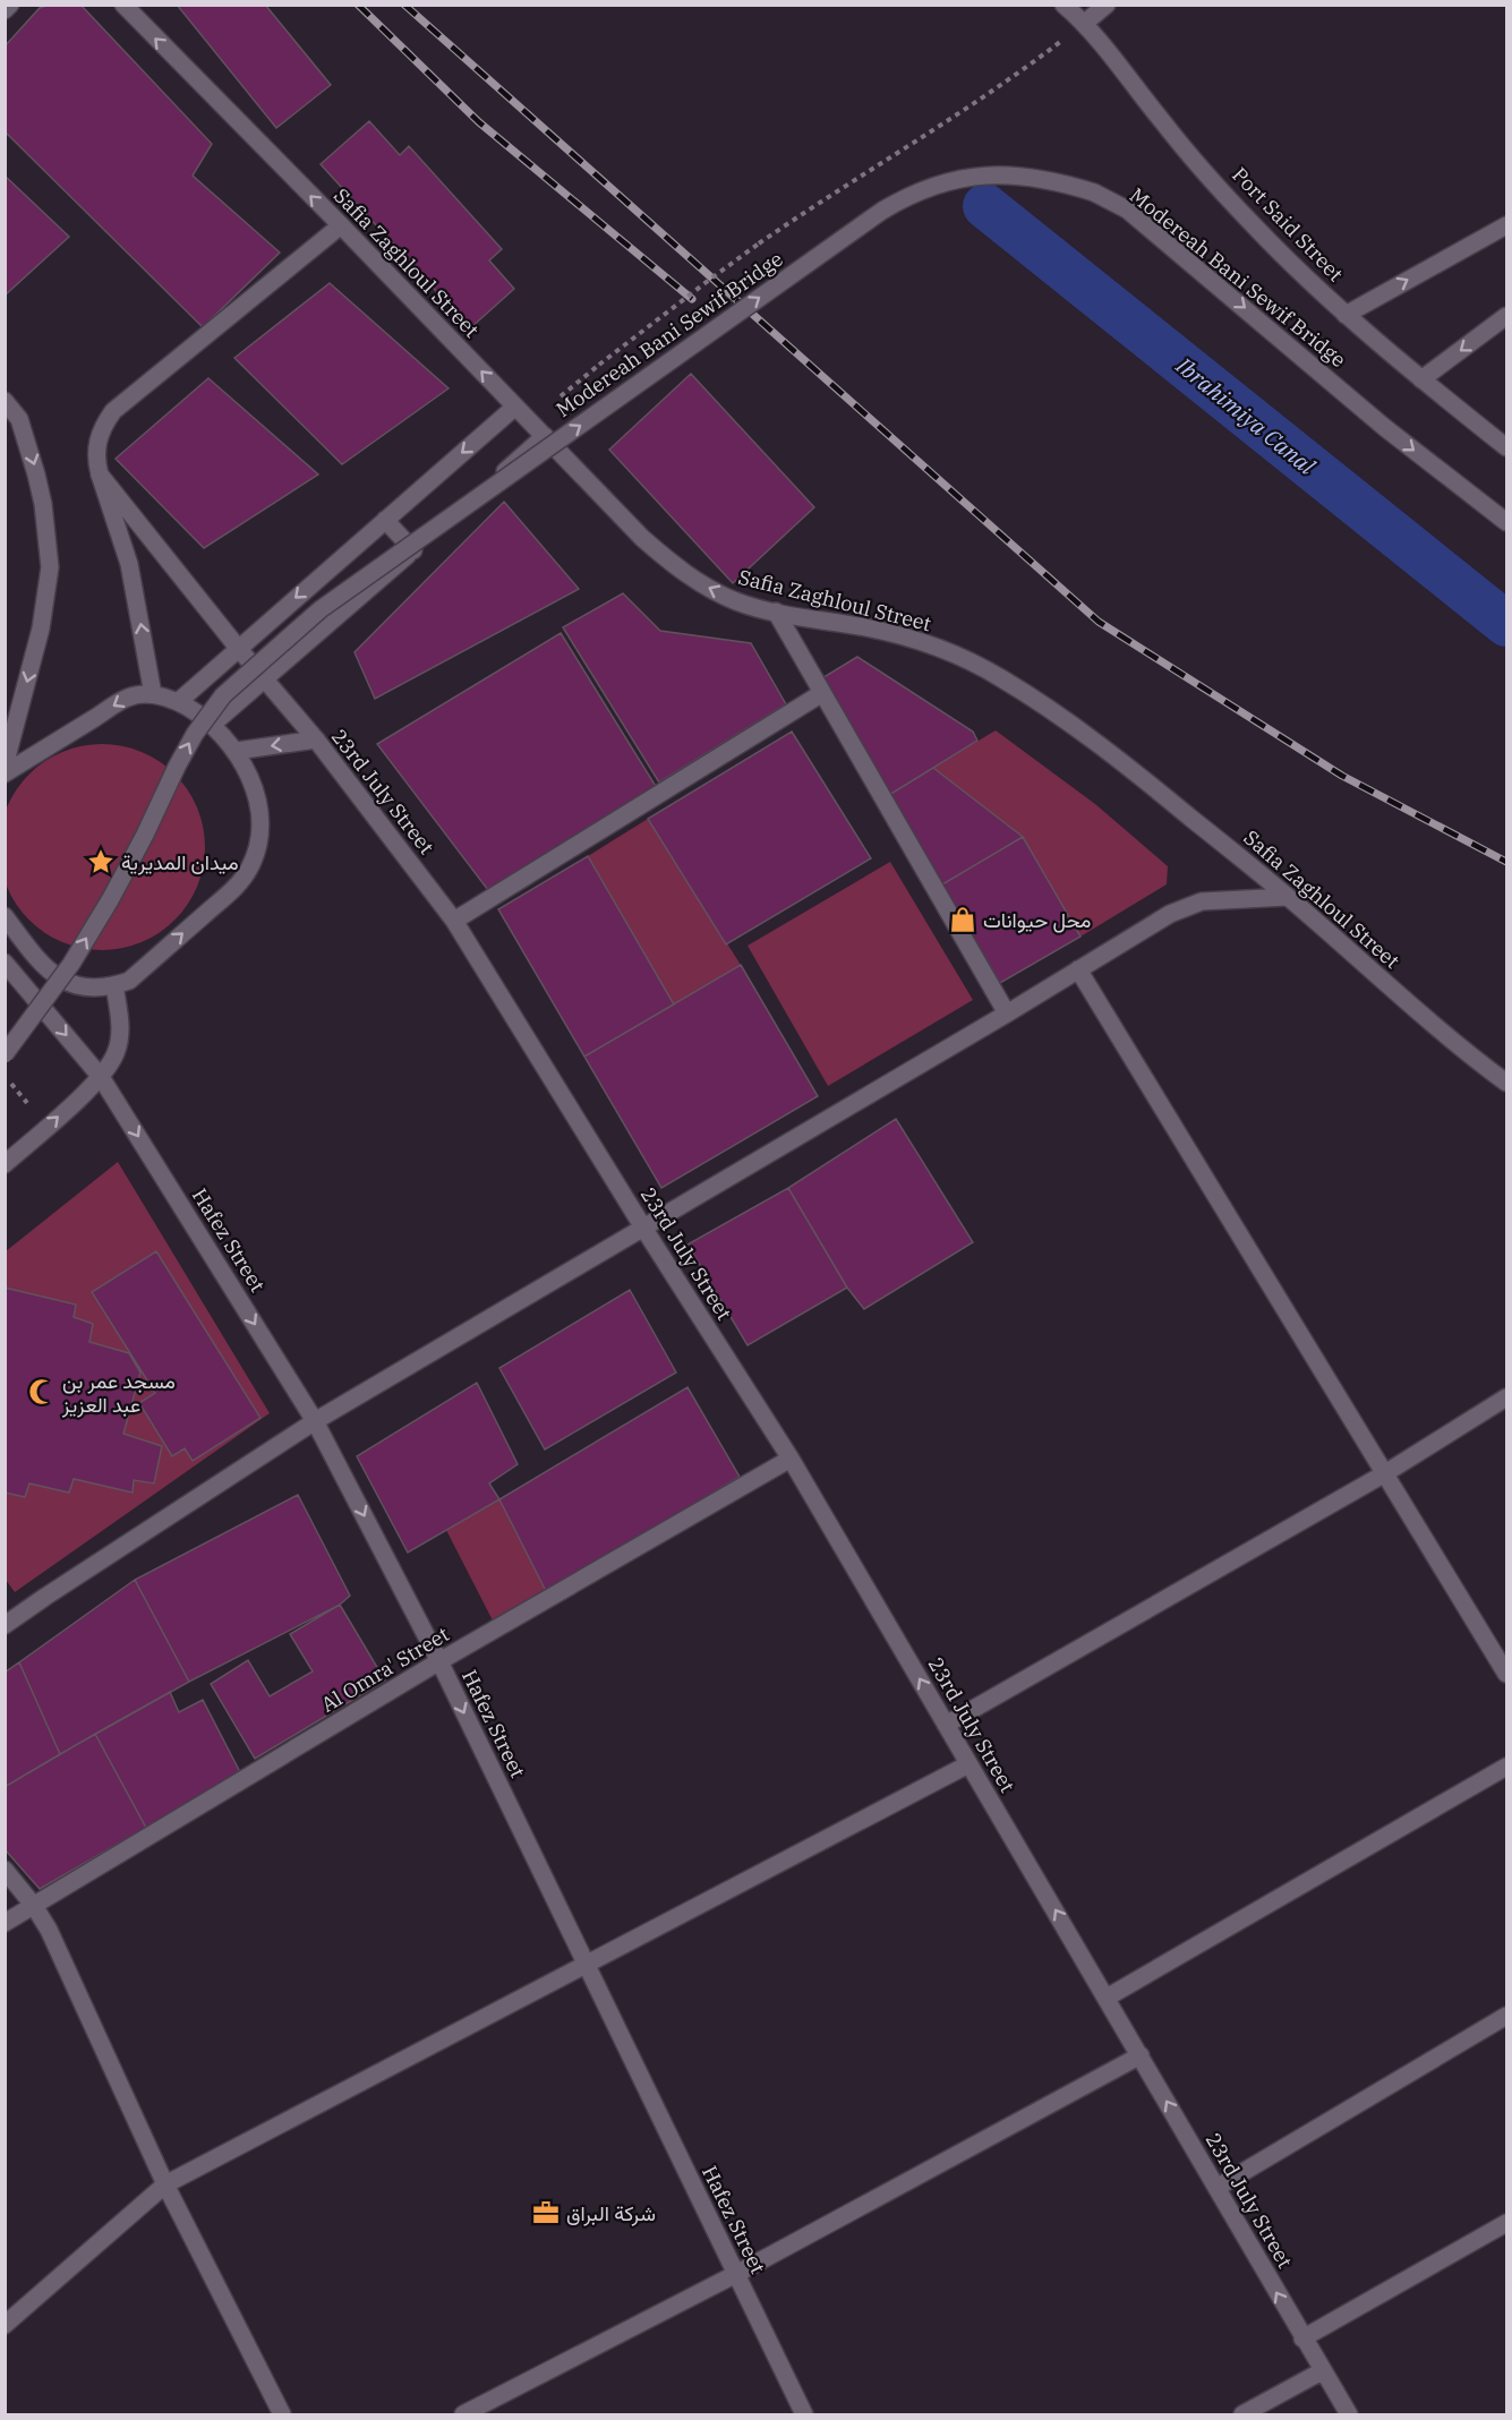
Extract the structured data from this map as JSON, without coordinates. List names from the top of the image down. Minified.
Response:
{"streets":{"street":["Port Said Street","Safia Zaghloul Street","Modereah Bani Sewif Bridge","23rd July Street","Hafez Street","Al Omra' Street"]},"crossings":[["23rd July Street","Al Omra' Street"],["Hafez Street","Al Omra' Street"]],"one_way":["Safia Zaghloul Street","23rd July Street","Hafez Street"],"water":["Ibrahimiya Canal"],"places":{"place":["ميدان المديرية"],"shop":["محل حيوانات"],"mosque":["مسجد عمر بن عبد العزيز"],"office":["شركة البراق"]}}
